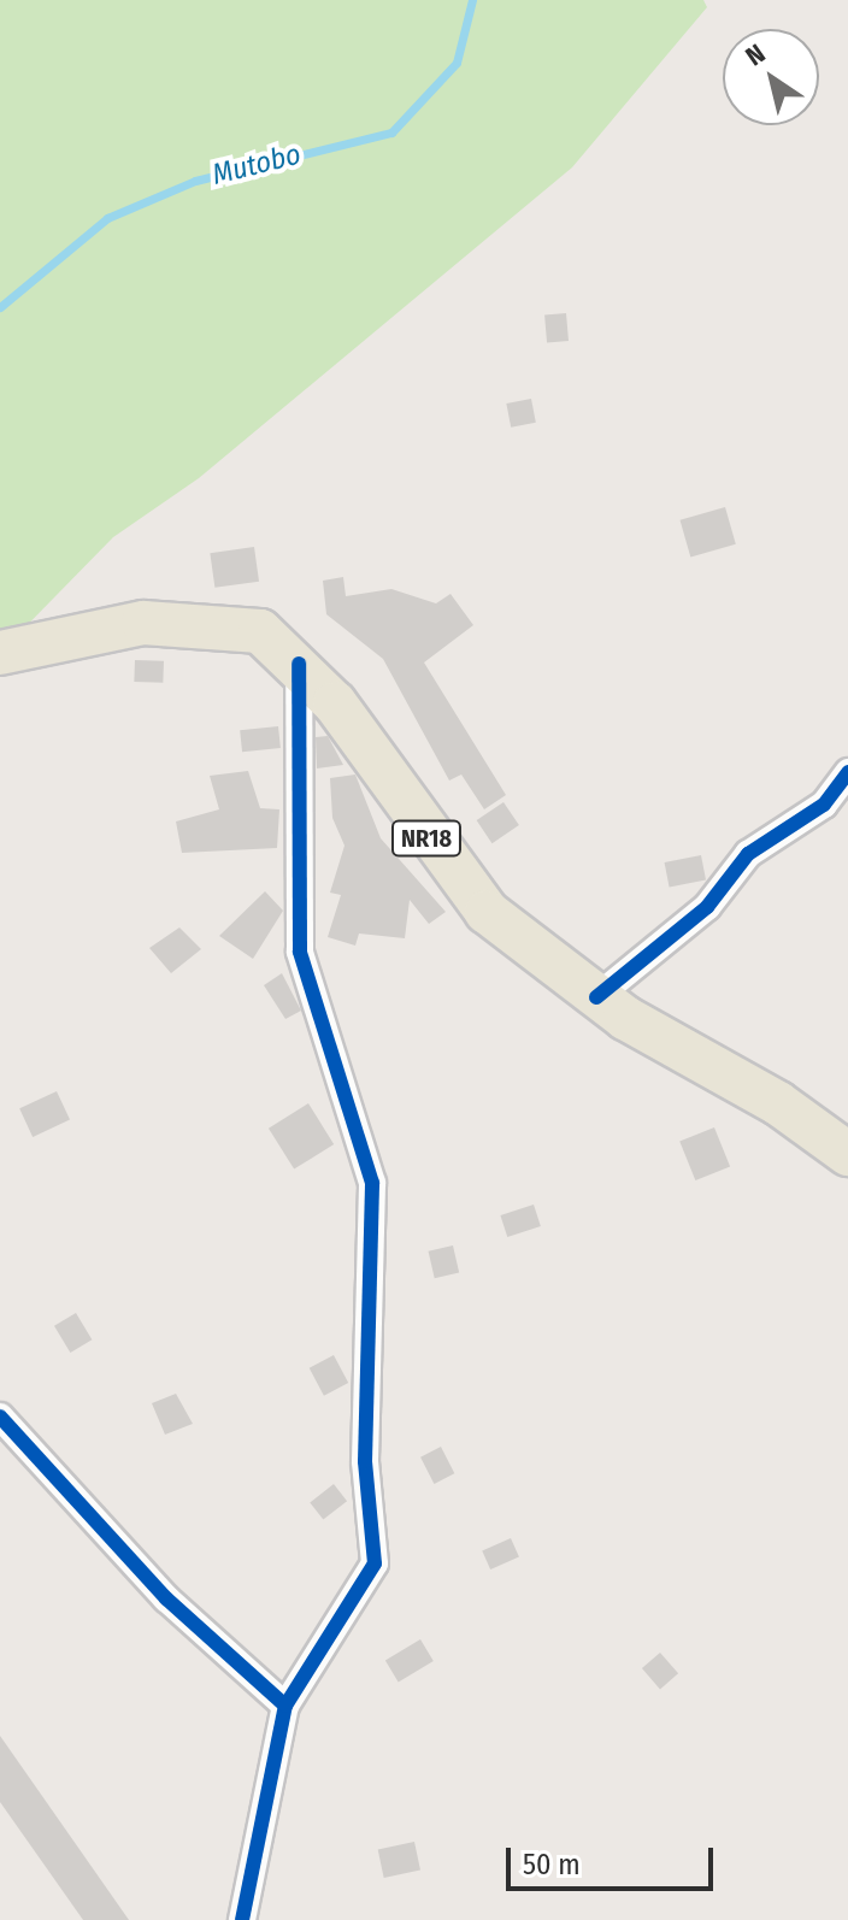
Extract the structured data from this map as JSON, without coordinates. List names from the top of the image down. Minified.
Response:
{"streets":{"main road":["NR18"]},"water":["Mutobo"],"scale_bar":"50 m","north":"top left"}
